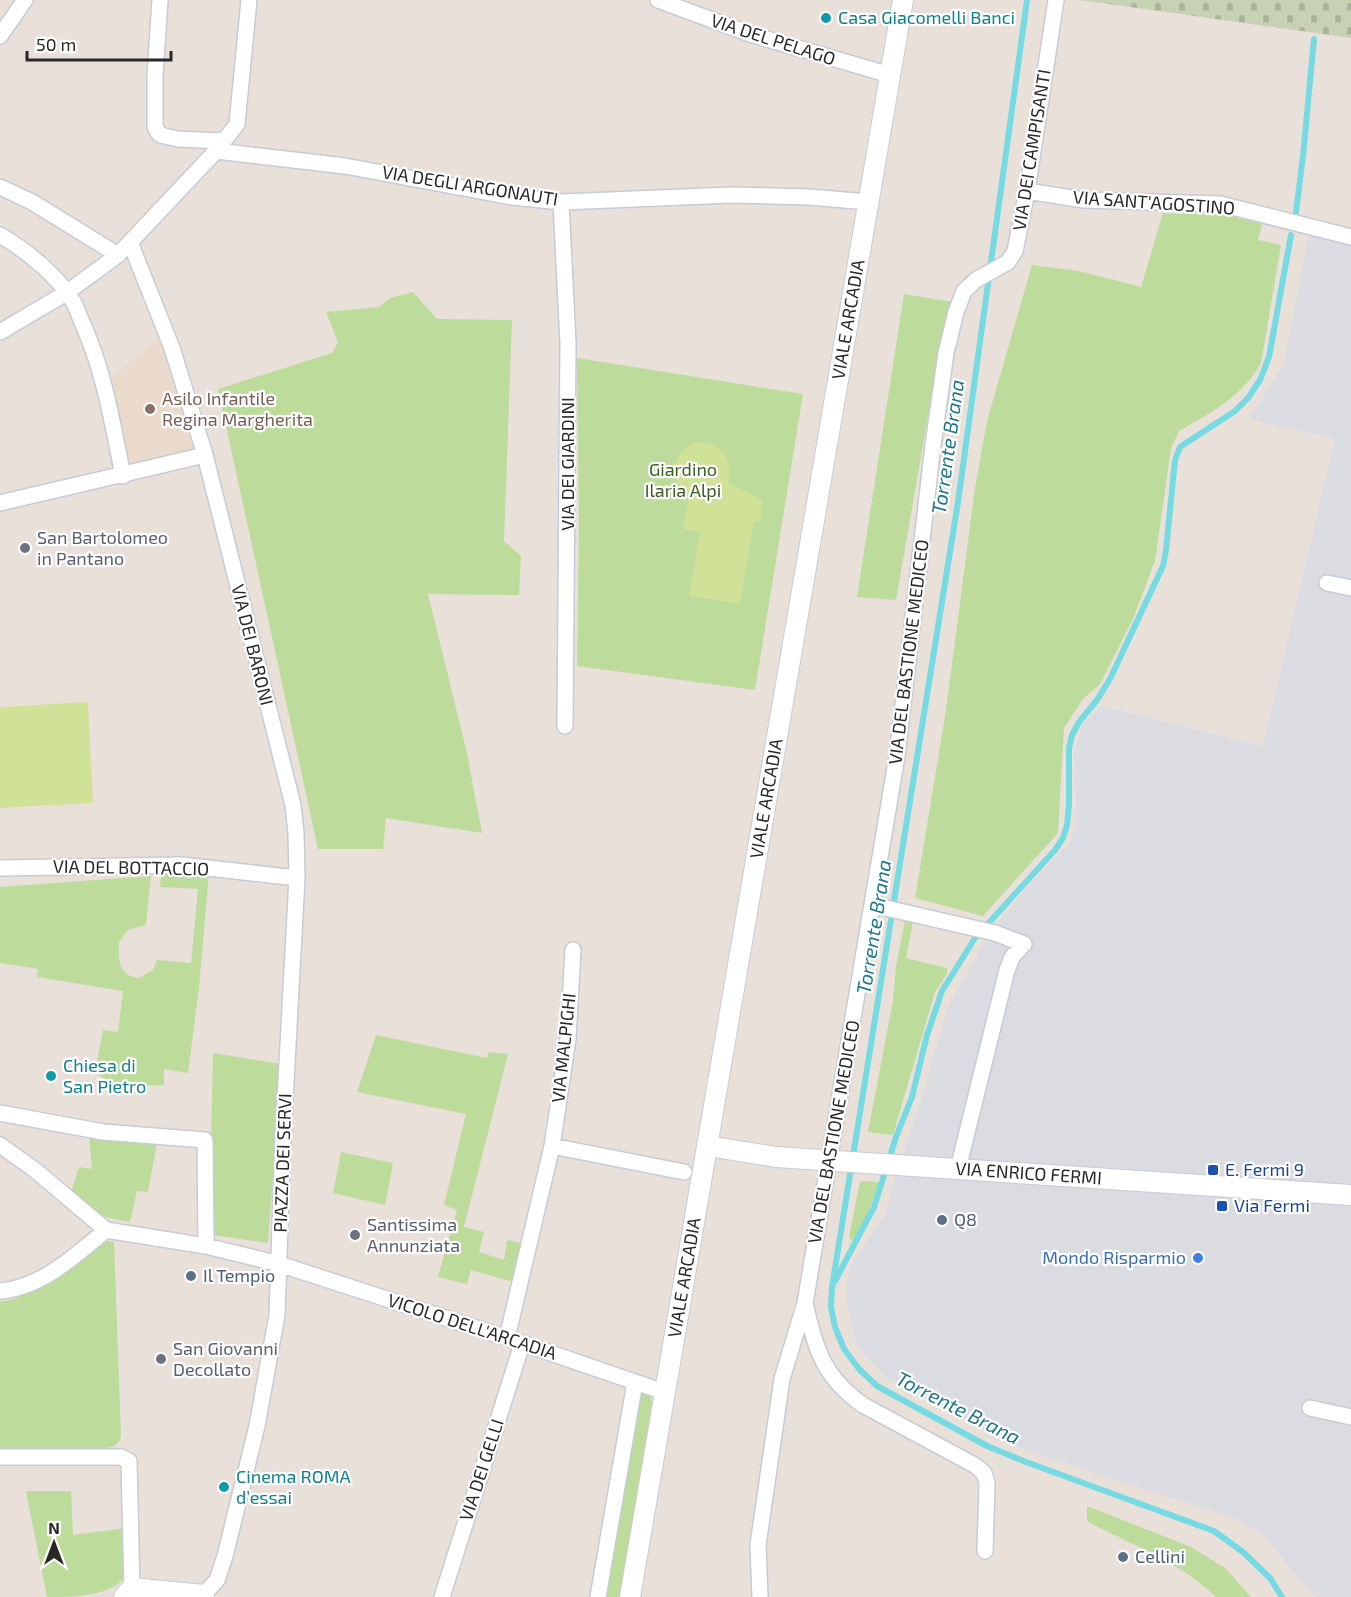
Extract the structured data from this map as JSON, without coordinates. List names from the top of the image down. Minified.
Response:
{"streets":{"street":["VIA DEL PELAGO","VIA DEI CAMPISANTI","VIA DEGLI ARGONAUTI","VIA SANT'AGOSTINO","VIALE ARCADIA","VIA DEI GIARDINI","VIA DEI BARONI","VIA DEL BASTIONE MEDICEO","VIA DEL BOTTACCIO","VIA MALPIGHI","PIAZZA DEI SERVI","VIA ENRICO FERMI","VICOLO DELL'ARCADIA","VIA DEI GELLI"]},"crossings":[["VIA DEL PELAGO","VIALE ARCADIA"],["VIA DEI CAMPISANTI","VIA SANT'AGOSTINO"],["VIA DEI CAMPISANTI","VIA DEL BASTIONE MEDICEO"],["VIA DEGLI ARGONAUTI","VIALE ARCADIA"],["VIA DEGLI ARGONAUTI","VIA DEI GIARDINI"],["VIALE ARCADIA","VIA ENRICO FERMI"],["VIALE ARCADIA","VICOLO DELL'ARCADIA"],["VIA DEI BARONI","VIA DEL BOTTACCIO"],["VIA DEI BARONI","PIAZZA DEI SERVI"],["VIA DEL BASTIONE MEDICEO","VIA ENRICO FERMI"],["VIA MALPIGHI","VICOLO DELL'ARCADIA"],["VIA MALPIGHI","VIA DEI GELLI"],["PIAZZA DEI SERVI","VICOLO DELL'ARCADIA"],["VICOLO DELL'ARCADIA","VIA DEI GELLI"]],"water":["Torrente Brana"],"parks":["Giardino Ilaria Alpi"],"places":{"other":["Casa Giacomelli Banci","Asilo Infantile Regina Margherita","San Bartolomeo in Pantano","Chiesa di San Pietro","Q8","Santissima Annunziata","Mondo Risparmio","Il Tempio","San Giovanni Decollato","Cinema ROMA d’essai","Cellini"],"transit":["E. Fermi 9","Via Fermi"]},"scale_bar":"50 m","north":"top"}
